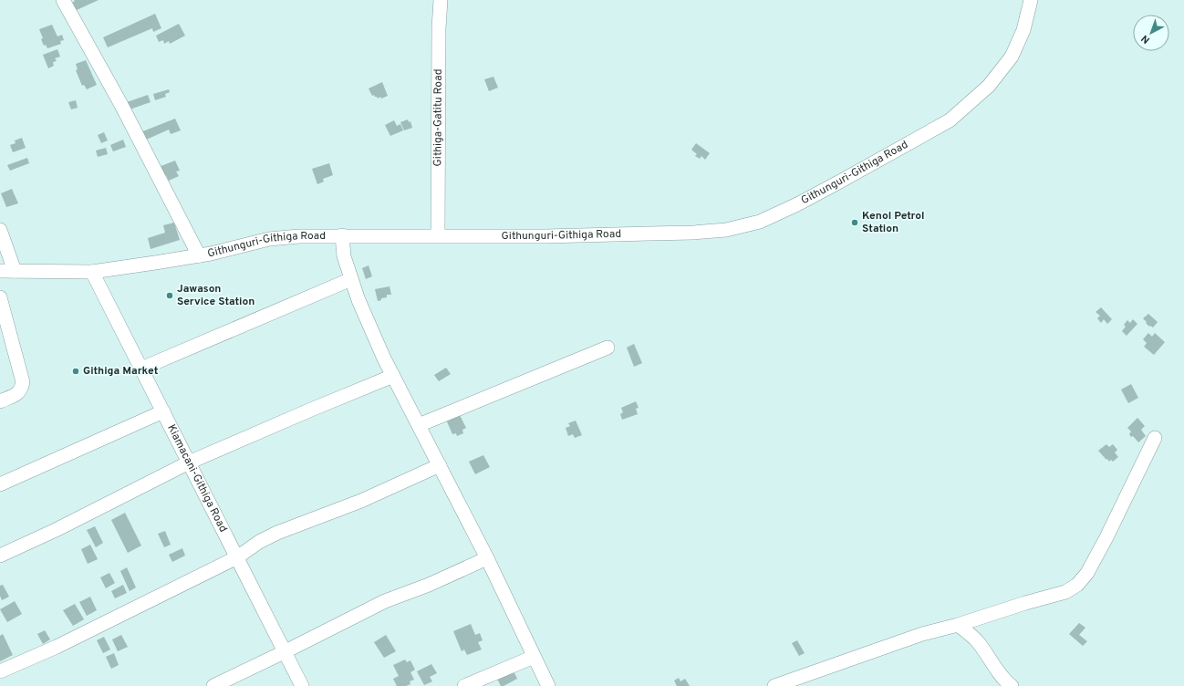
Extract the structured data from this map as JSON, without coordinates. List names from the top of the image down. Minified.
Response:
{"streets":{"street":["Githiga-Gatitu Road","Githunguri-Githiga Road","Kiamacani-Githiga Road"]},"crossings":[["Githiga-Gatitu Road","Githunguri-Githiga Road"],["Githunguri-Githiga Road","Kiamacani-Githiga Road"]],"places":["Kenol Petrol Station","Jawason Service Station","Githiga Market"],"north":"bottom left"}
